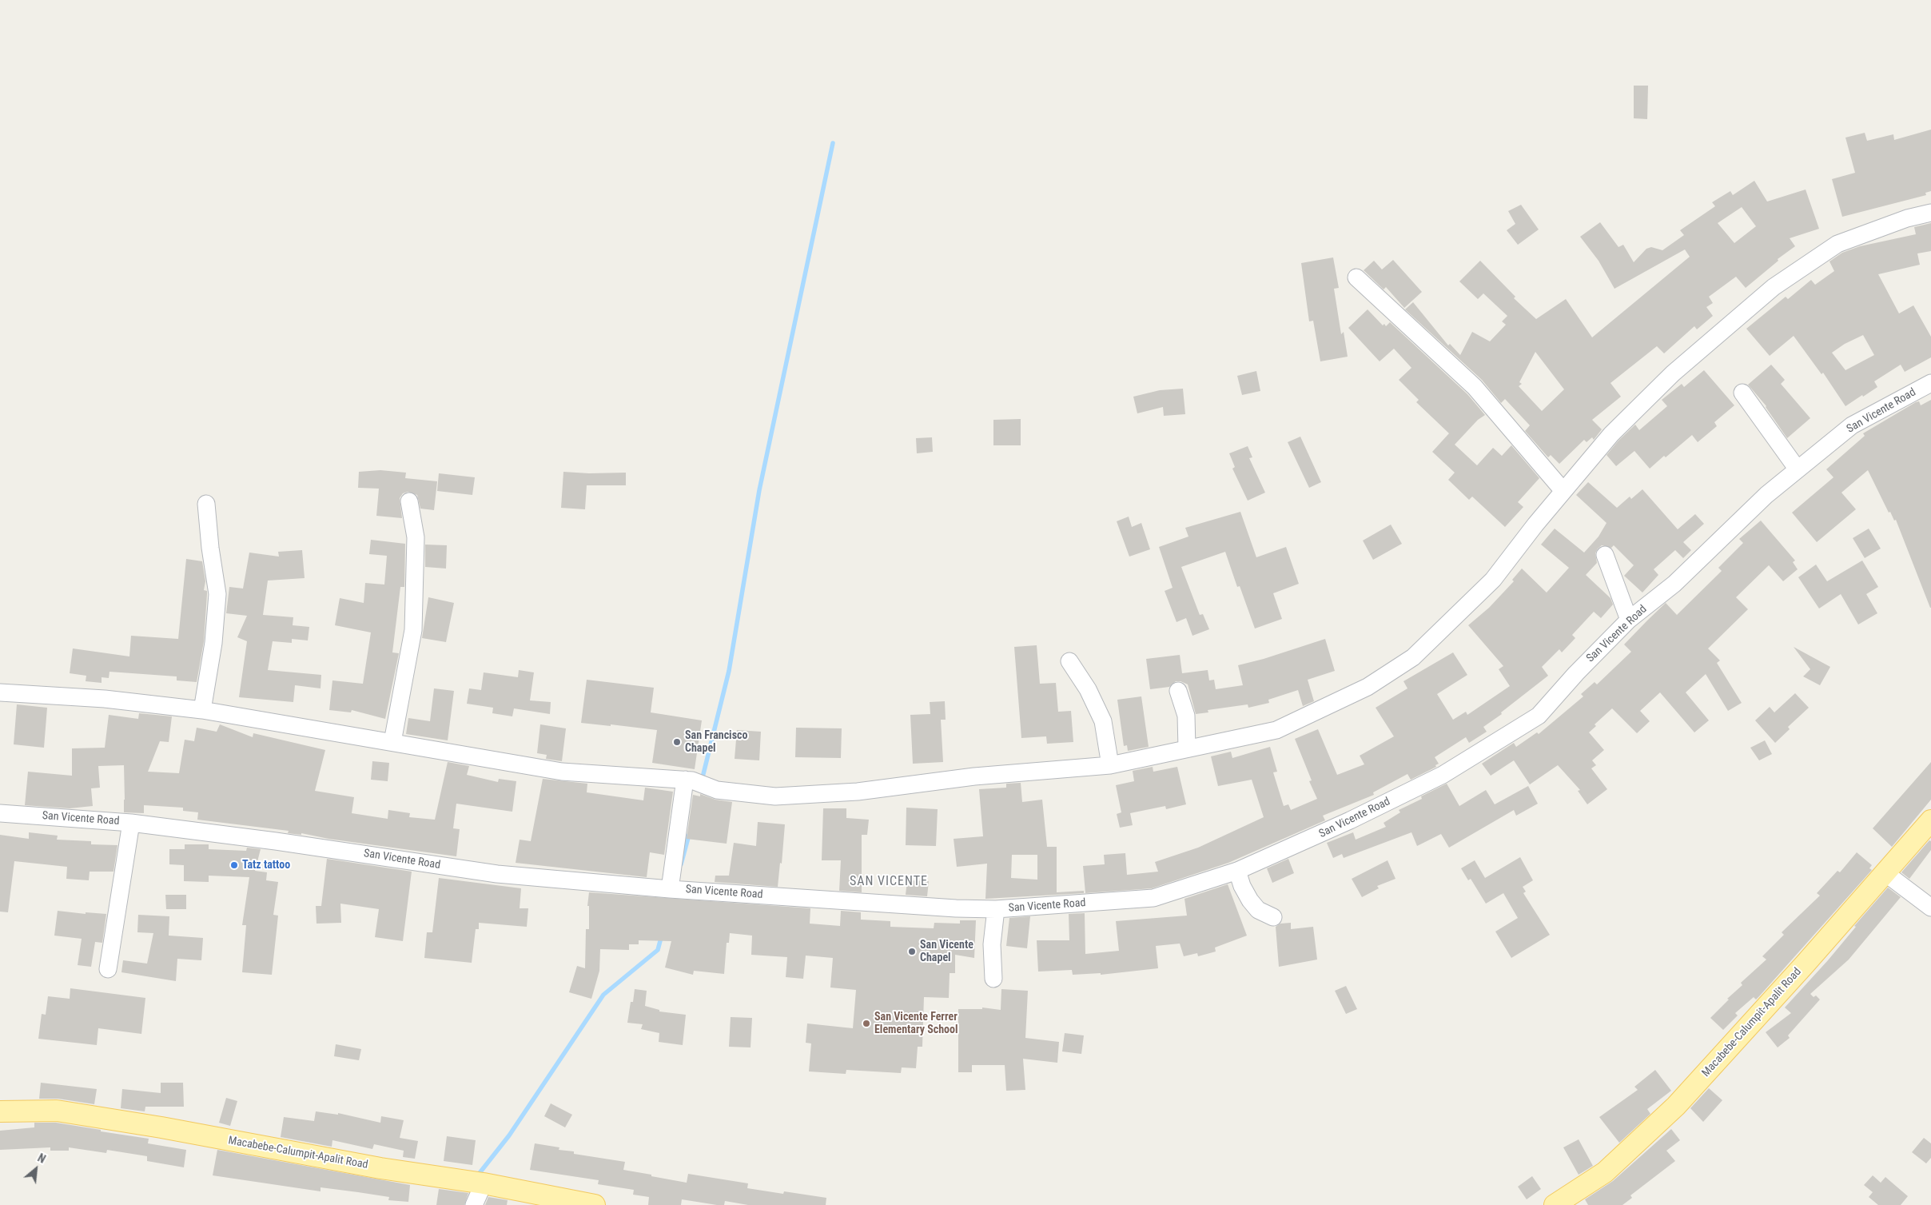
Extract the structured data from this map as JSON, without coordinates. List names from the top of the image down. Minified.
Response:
{"streets":{"main road":["Macabebe-Calumpit-Apalit Road"],"street":["San Vicente Road"]},"districts":["SAN VICENTE"],"places":["San Francisco Chapel","Tatz tattoo","San Vicente Chapel","San Vicente Ferrer Elementary School"],"north":"top right"}
